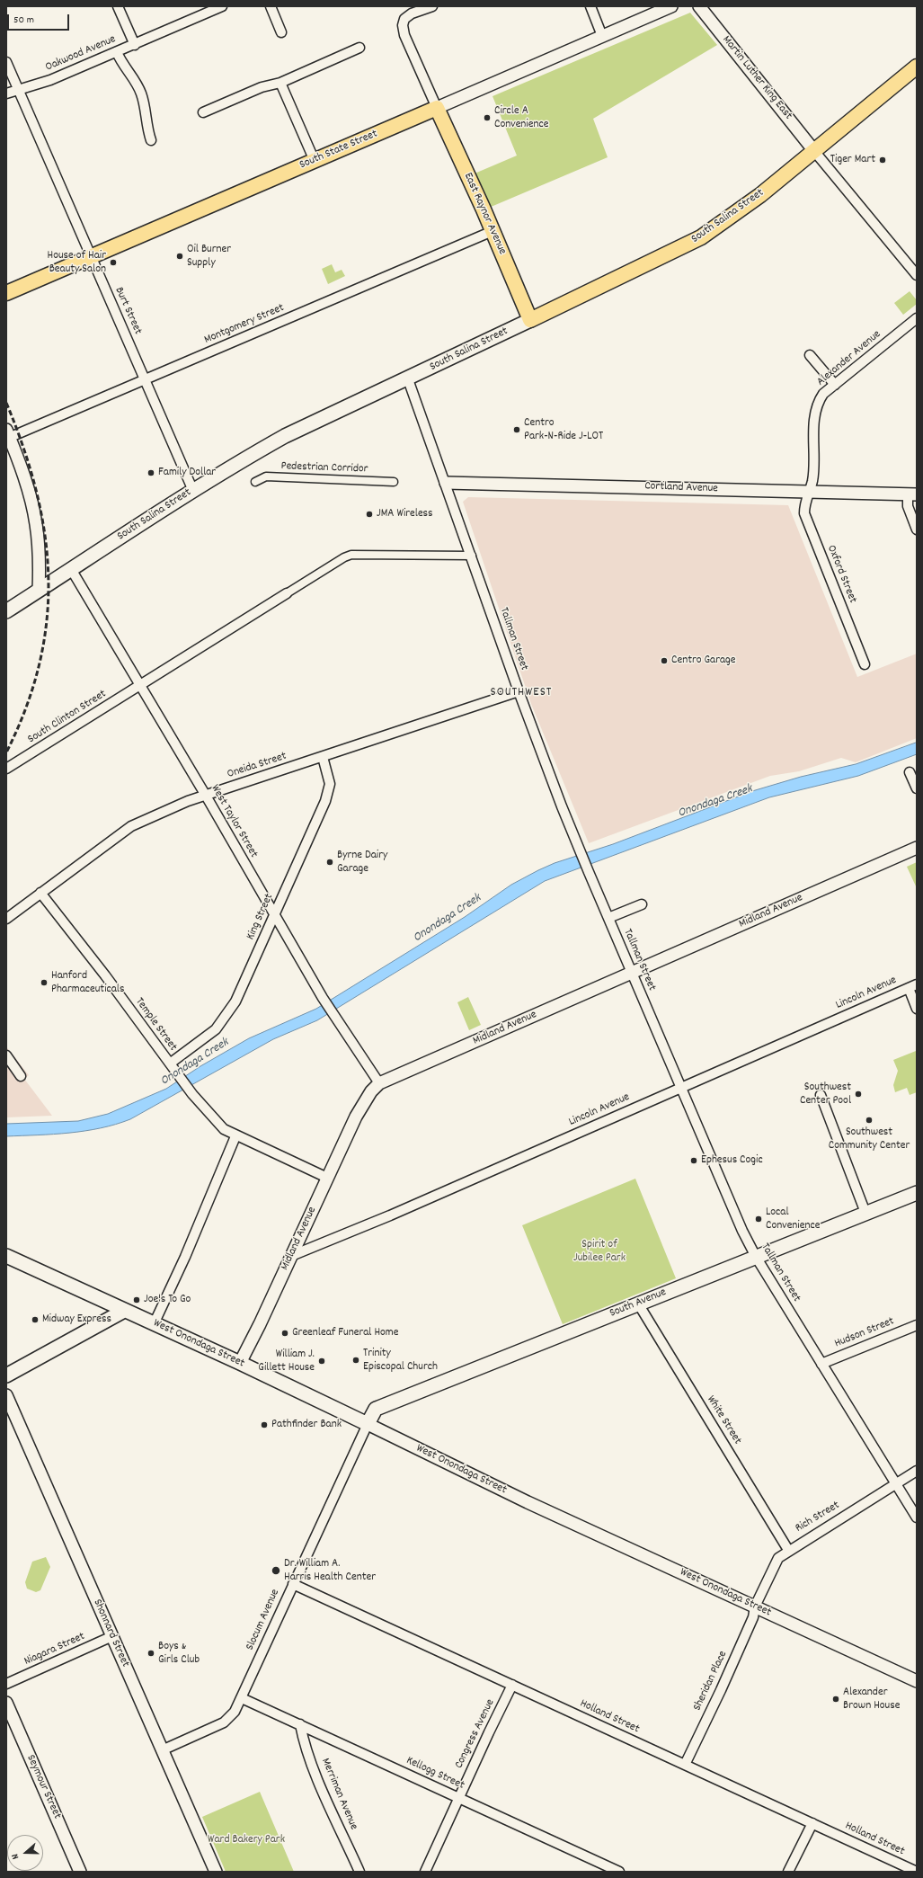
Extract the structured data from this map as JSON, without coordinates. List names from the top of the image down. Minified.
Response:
{"streets":{"main road":["South State Street","East Raynor Avenue","South Salina Street","South Avenue","West Onondaga Street"],"street":["Oakwood Avenue","Martin Luther King East","Burt Street","Montgomery Street","Alexander Avenue","Pedestrian Corridor","Cortland Avenue","Oxford Street","Tallman Street","South Clinton Street","Oneida Street","West Taylor Street","Midland Avenue","King Street","Lincoln Avenue","Temple Street","Hudson Street","White Street","Rich Street","Slocum Avenue","Shonnard Street","Niagara Street","Sheridan Place","Holland Street","Congress Avenue","Kellogg Street","Seymour Street","Merriman Avenue"]},"crossings":[["Oakwood Avenue","Burt Street"],["Martin Luther King East","South Salina Street"],["South State Street","East Raynor Avenue"],["South State Street","Burt Street"],["East Raynor Avenue","South Salina Street"],["East Raynor Avenue","Montgomery Street"],["South Salina Street","Burt Street"],["South Salina Street","Tallman Street"],["South Salina Street","West Taylor Street"],["Burt Street","Montgomery Street"],["Alexander Avenue","Cortland Avenue"],["Alexander Avenue","Oxford Street"],["Cortland Avenue","Oxford Street"],["Cortland Avenue","Tallman Street"],["Tallman Street","Oneida Street"],["Tallman Street","Midland Avenue"],["Tallman Street","Lincoln Avenue"],["Tallman Street","South Avenue"],["Tallman Street","Hudson Street"],["Tallman Street","Rich Street"],["South Clinton Street","West Taylor Street"],["Oneida Street","West Taylor Street"],["Oneida Street","King Street"],["Oneida Street","Temple Street"],["West Taylor Street","Midland Avenue"],["West Taylor Street","King Street"],["Midland Avenue","Lincoln Avenue"],["Midland Avenue","Temple Street"],["Midland Avenue","West Onondaga Street"],["King Street","Temple Street"],["South Avenue","West Onondaga Street"],["South Avenue","White Street"],["South Avenue","Slocum Avenue"],["West Onondaga Street","Rich Street"],["West Onondaga Street","Slocum Avenue"],["West Onondaga Street","Sheridan Place"],["White Street","Rich Street"],["Rich Street","Sheridan Place"],["Slocum Avenue","Shonnard Street"],["Slocum Avenue","Holland Street"],["Slocum Avenue","Kellogg Street"],["Shonnard Street","Niagara Street"],["Sheridan Place","Holland Street"],["Holland Street","Congress Avenue"],["Congress Avenue","Kellogg Street"],["Kellogg Street","Merriman Avenue"]],"districts":["SOUTHWEST"],"water":["Onondaga Creek"],"parks":["Spirit of Jubilee Park","Ward Bakery Park"],"places":["Circle A Convenience","Tiger Mart","Oil Burner Supply","House of Hair Beauty Salon","Centro Park-N-Ride J-LOT","Family Dollar","JMA Wireless","Centro Garage","Byrne Dairy Garage","Hanford Pharmaceuticals","Southwest Center Pool","Southwest Community Center","Ephesus Cogic","Local Convenience","Joe's To Go","Midway Express","Greenleaf Funeral Home","Trinity Episcopal Church","William J. Gillett House","Pathfinder Bank","Dr. William A. Harris Health Center","Boys & Girls Club","Alexander Brown House"],"scale_bar":"50 m","north":"left"}
